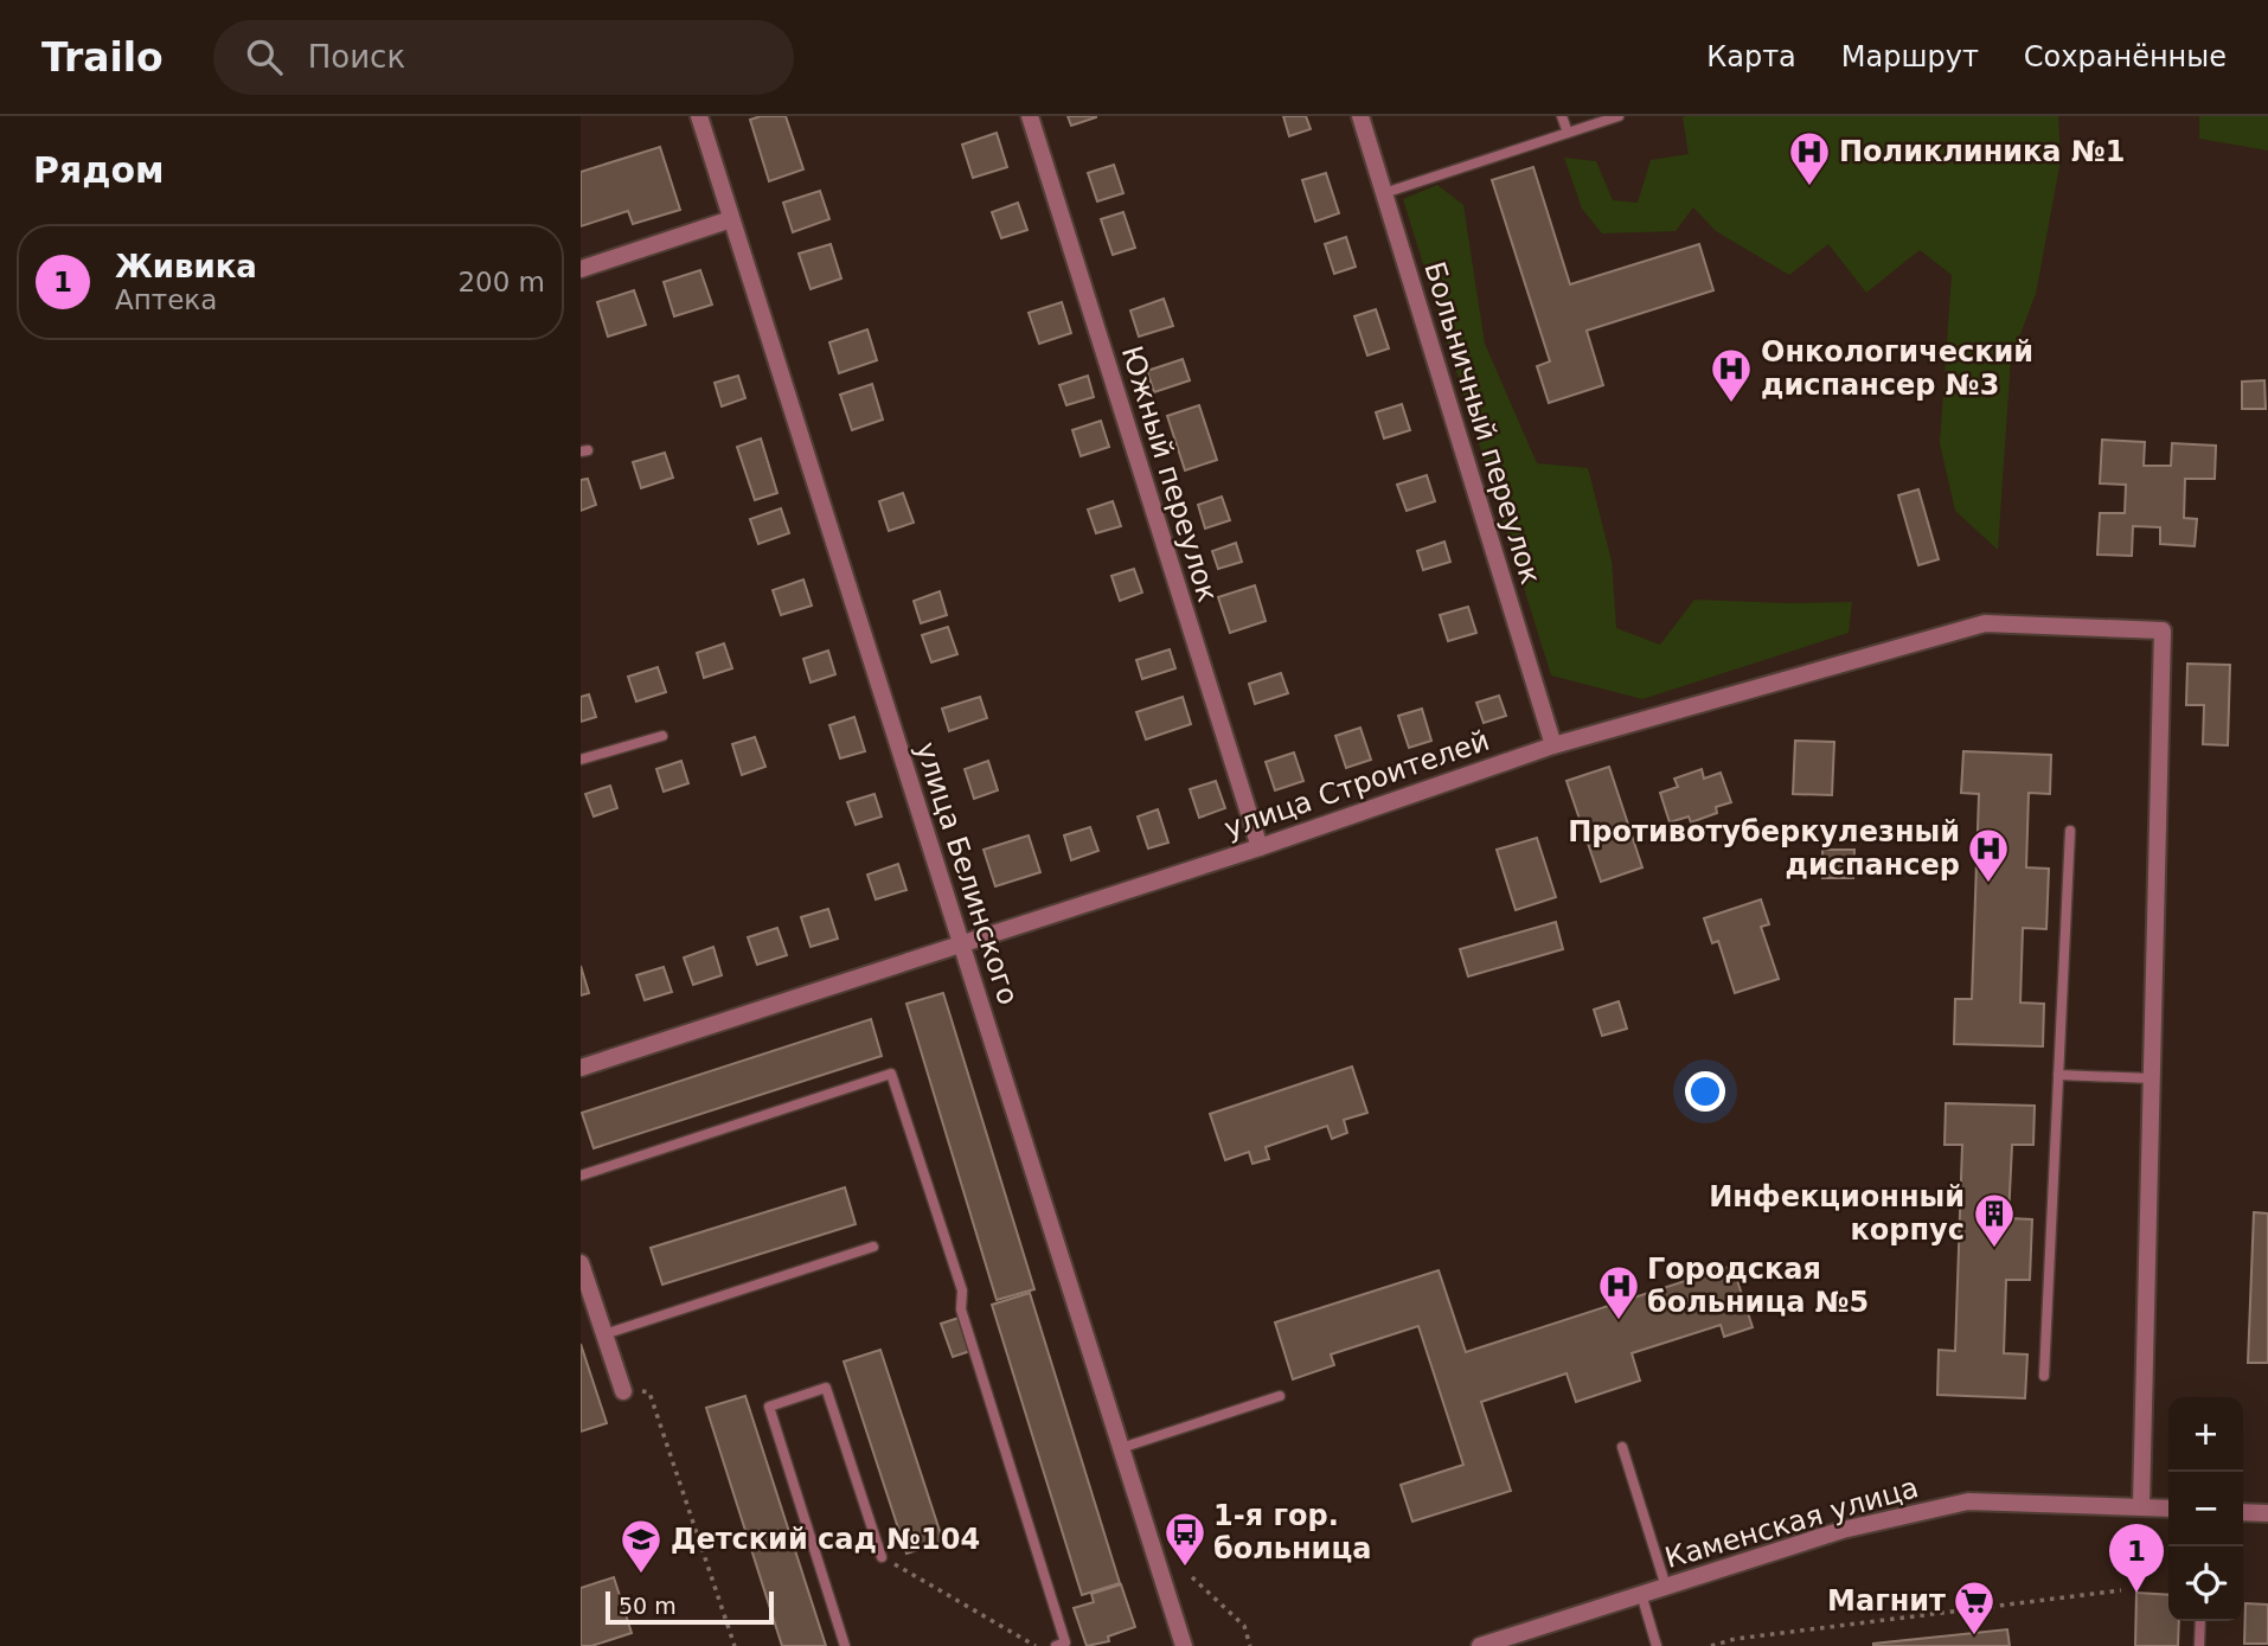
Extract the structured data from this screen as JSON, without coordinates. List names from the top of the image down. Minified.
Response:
{"streets":{"street":["Больничный переулок","Южный переулок","улица Строителей","улица Белинского","Каменская улица"]},"crossings":[["Больничный переулок","улица Строителей"],["Южный переулок","улица Строителей"],["улица Строителей","улица Белинского"]],"places":{"hospital":["Поликлиника №1","Онкологический диспансер №3","Противотуберкулезный диспансер","Городская больница №5"],"building":["Инфекционный корпус"],"bus stop":["1-я гор. больница"],"school or university":["Детский сад №104"],"supermarket":["Магнит"]},"scale_bar":"50 m","page":{"header":"Trailo","search":"Поиск","nav":["Карта","Маршрут","Сохранённые"],"heading":"Рядом","list":[{"mark":"1","name":"Живика","note":"Аптека","value":"200 m"}],"map_buttons":["+","−"],"pins":"1","scale":"50 m"}}
